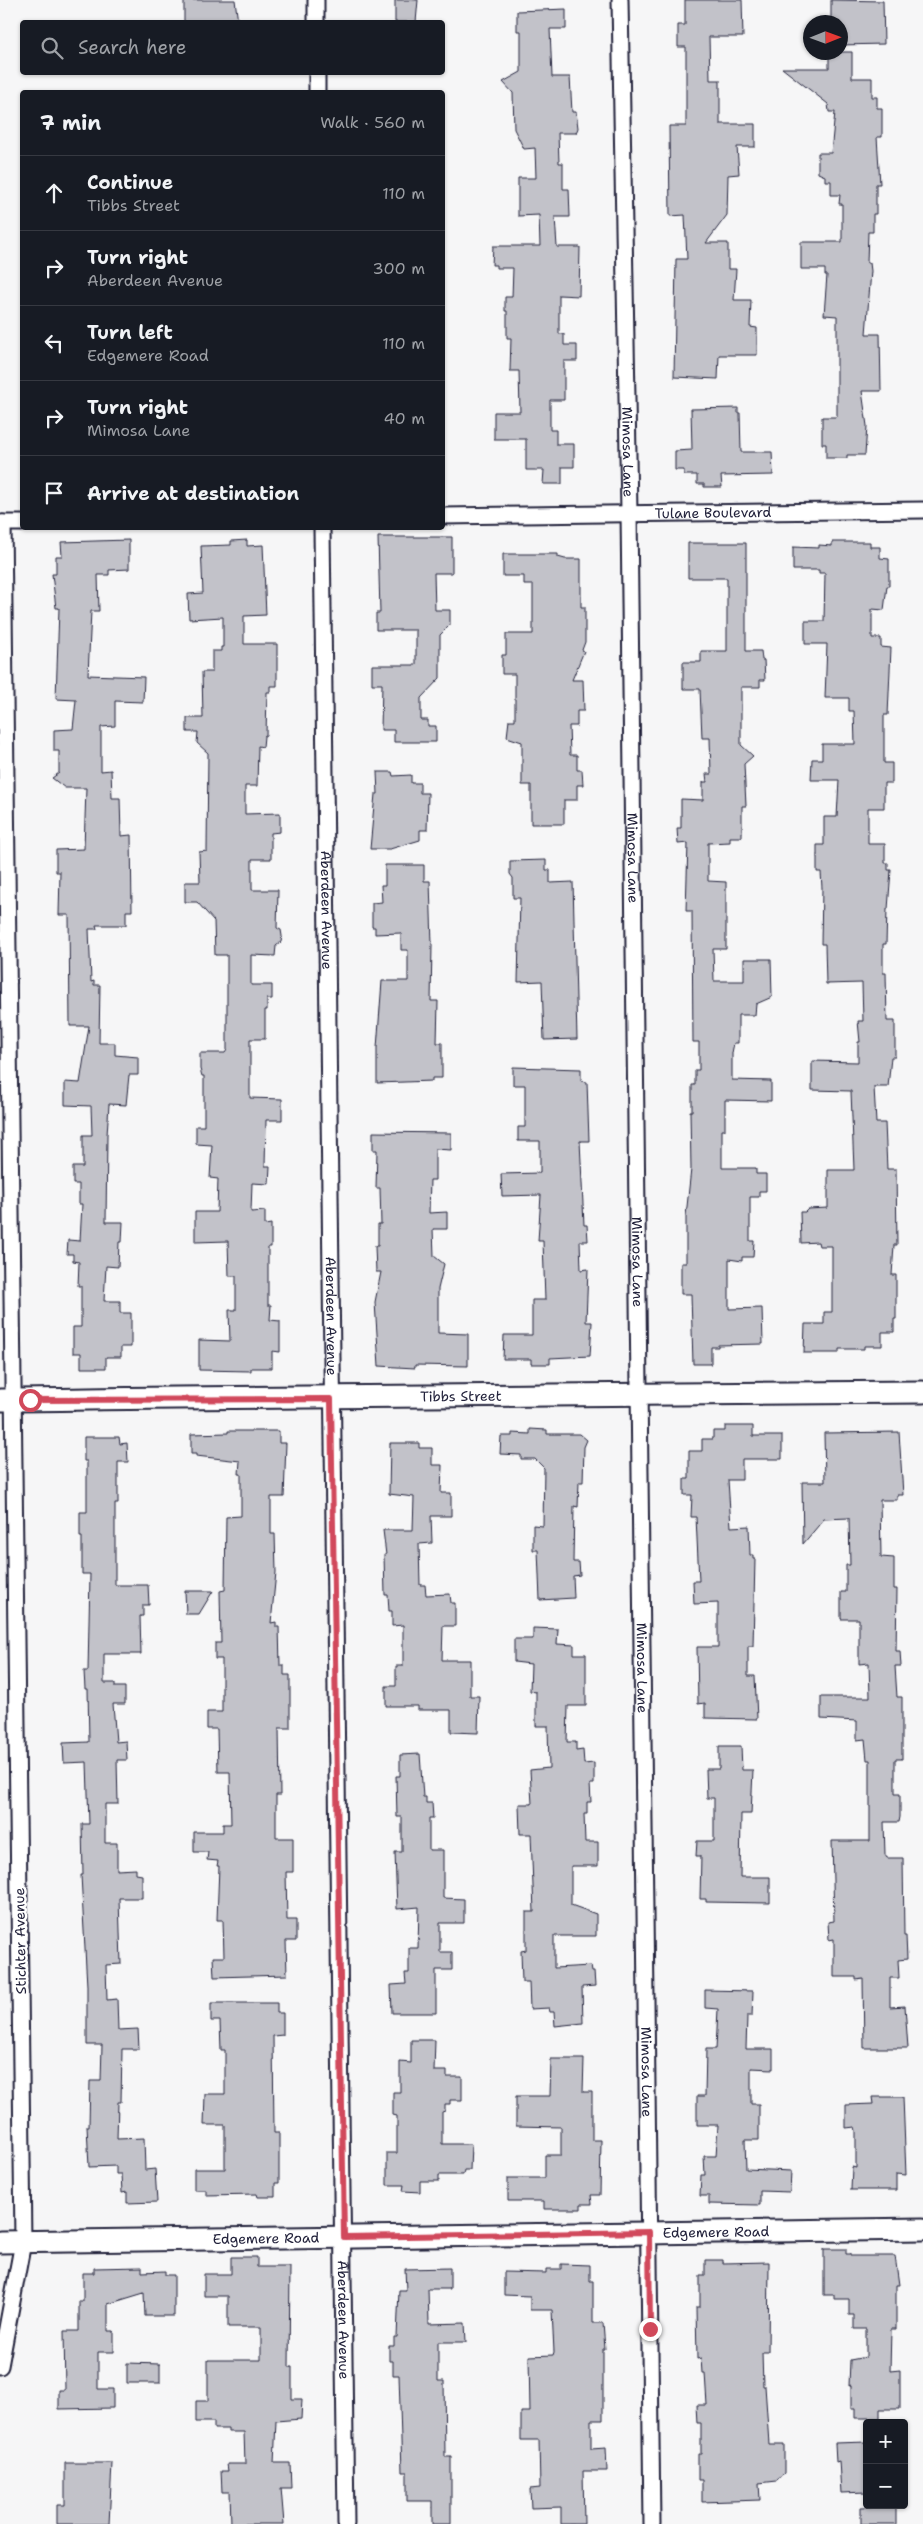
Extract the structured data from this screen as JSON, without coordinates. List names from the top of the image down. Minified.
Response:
{"streets":{"street":["Mimosa Lane","Tulane Boulevard","Aberdeen Avenue","Tibbs Street","Stichter Avenue","Edgemere Road"]},"crossings":[["Mimosa Lane","Tulane Boulevard"],["Mimosa Lane","Tibbs Street"],["Mimosa Lane","Edgemere Road"],["Aberdeen Avenue","Tibbs Street"],["Aberdeen Avenue","Edgemere Road"],["Tibbs Street","Stichter Avenue"],["Stichter Avenue","Edgemere Road"]],"north":"right","page":{"search":"Search here","heading":["7 min","Walk · 560 m"],"list":[["Continue","Tibbs Street","110 m"],["Turn right","Aberdeen Avenue","300 m"],["Turn left","Edgemere Road","110 m"],["Turn right","Mimosa Lane","40 m"],"Arrive at destination"],"map_buttons":["+","−"]}}
